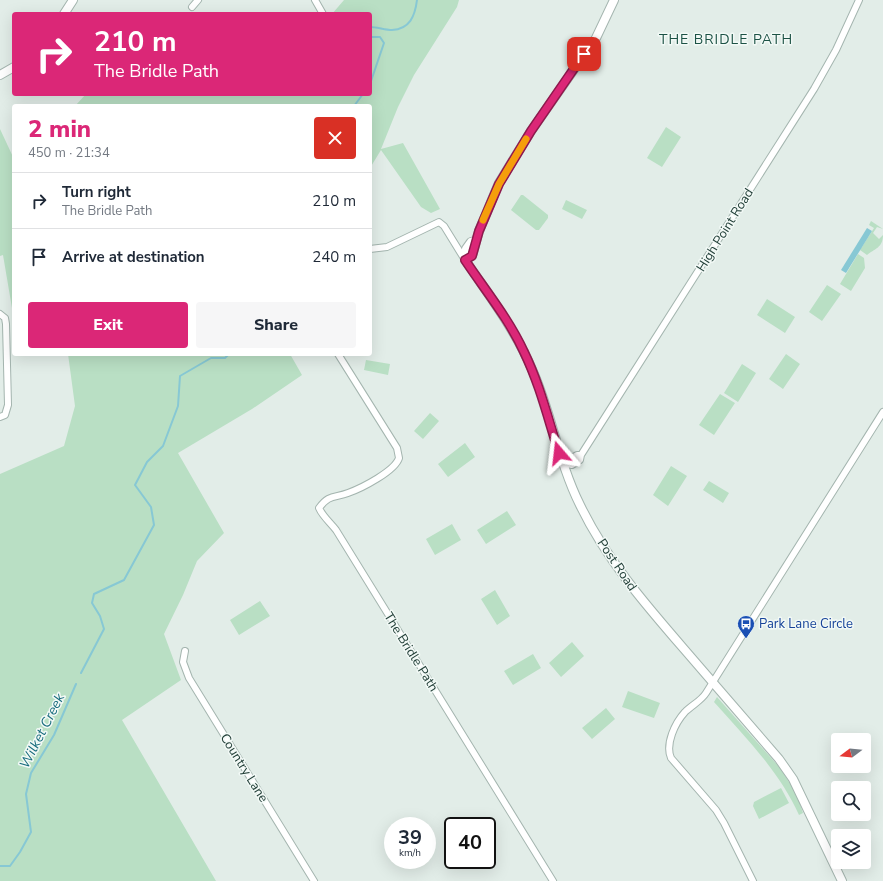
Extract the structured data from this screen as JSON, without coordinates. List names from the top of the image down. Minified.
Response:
{"streets":{"street":["High Point Road","Post Road","The Bridle Path","Country Lane"]},"crossings":[["High Point Road","Post Road"]],"districts":["THE BRIDLE PATH"],"water":["Wilket Creek"],"places":{"bus stop":["Park Lane Circle"]},"north":"left","page":{"turn":["210 m","The Bridle Path"],"heading":["2 min","450 m · 21:34"],"list":[{"name":"Turn right","note":"The Bridle Path","value":"210 m"},{"name":"Arrive at destination","value":"240 m"}],"buttons":["Exit","Share"],"speed":"39 km/h","limit":"40"}}
